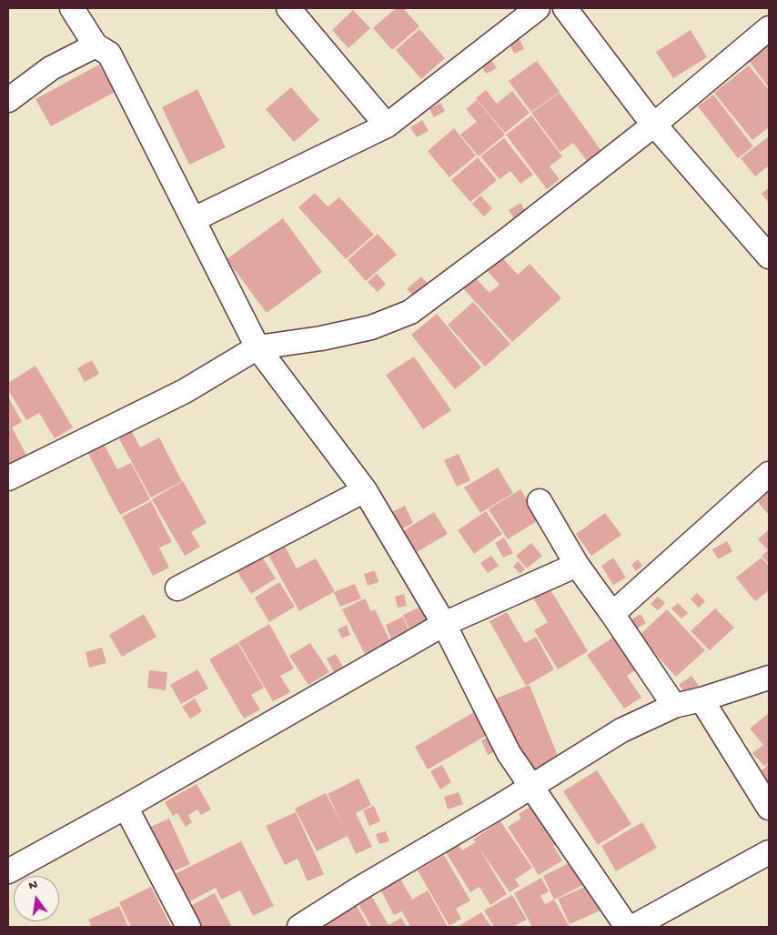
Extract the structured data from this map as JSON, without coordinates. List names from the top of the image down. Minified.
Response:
{"north":"top"}
